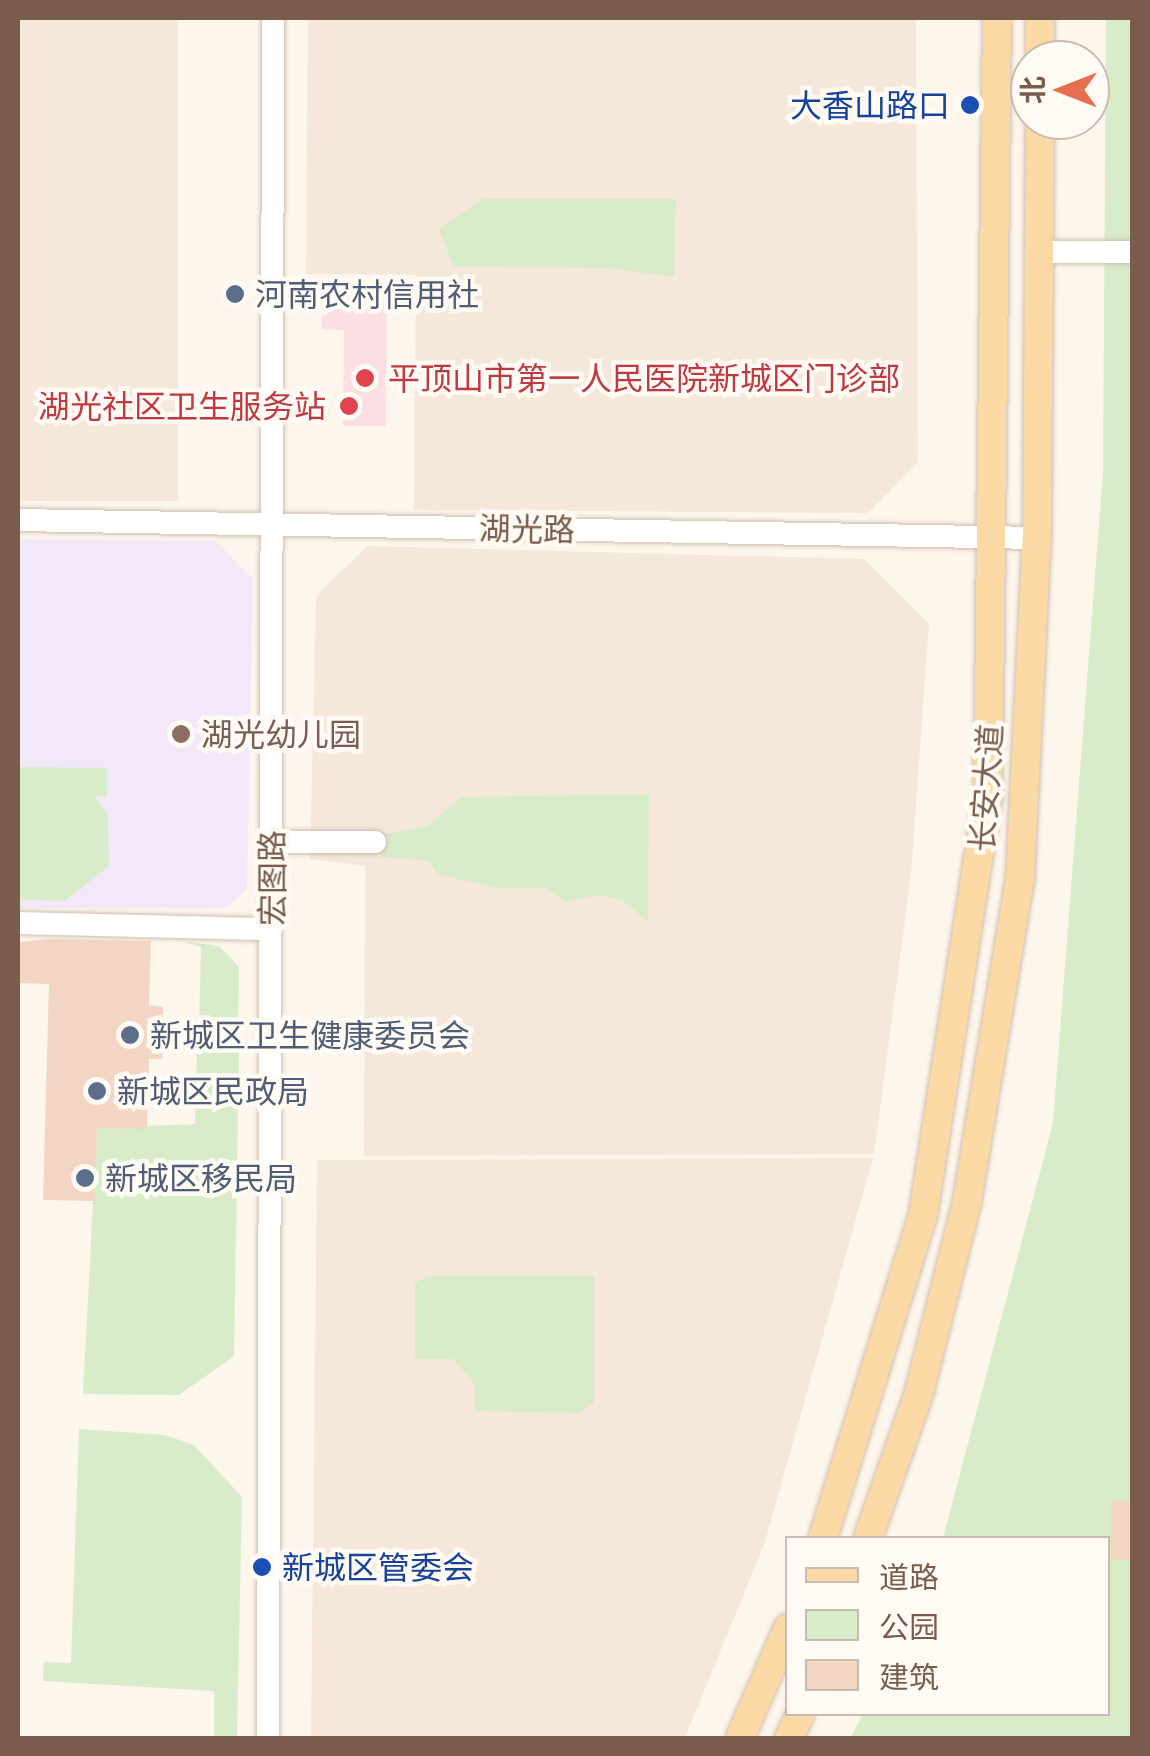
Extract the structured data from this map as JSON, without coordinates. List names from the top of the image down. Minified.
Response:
{"streets":{"main road":["长安大道"],"street":["湖光路","宏图路"]},"crossings":[["湖光路","长安大道"],["湖光路","宏图路"]],"places":["大香山路口","河南农村信用社","平顶山市第一人民医院新城区门诊部","湖光社区卫生服务站","湖光幼儿园","新城区卫生健康委员会","新城区民政局","新城区移民局","新城区管委会"],"legend":["道路","公园","建筑"],"north":"left"}
